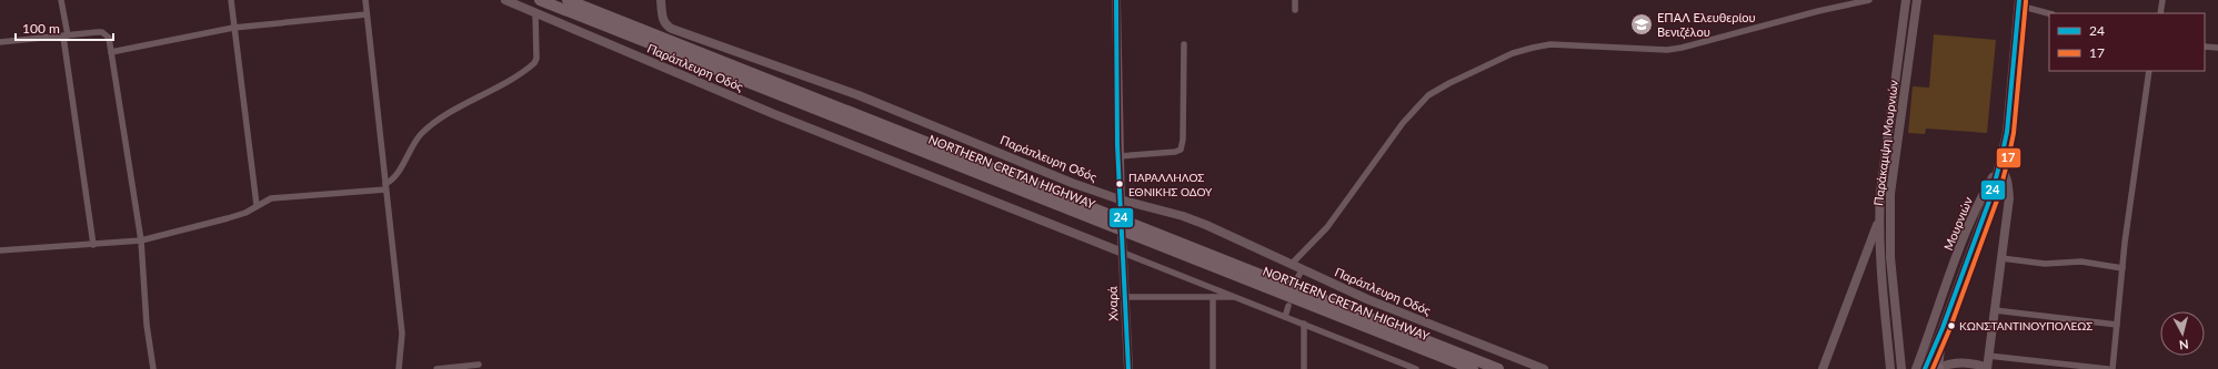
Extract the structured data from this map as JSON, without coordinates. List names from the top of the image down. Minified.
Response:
{"streets":{"highway":["NORTHERN CRETAN HIGHWAY"],"street":["Παράπλευρη Οδός","Παράκαμψη Μουρνιών","Μουρνιών","Χναρά"]},"crossings":[["Παράπλευρη Οδός","Χναρά"]],"places":{"school or university":["ΕΠΑΛ Ελευθερίου Βενιζέλου"],"other":["ΠΑΡΑΛΛΗΛΟΣ ΕΘΝΙΚΗΣ ΟΔΟΥ","ΚΩΝΣΤΑΝΤΙΝΟΥΠΟΛΕΩΣ"]},"lines":["transit line 24","transit line 17"],"legend":["24","17"],"scale_bar":"100 m","north":"bottom"}
